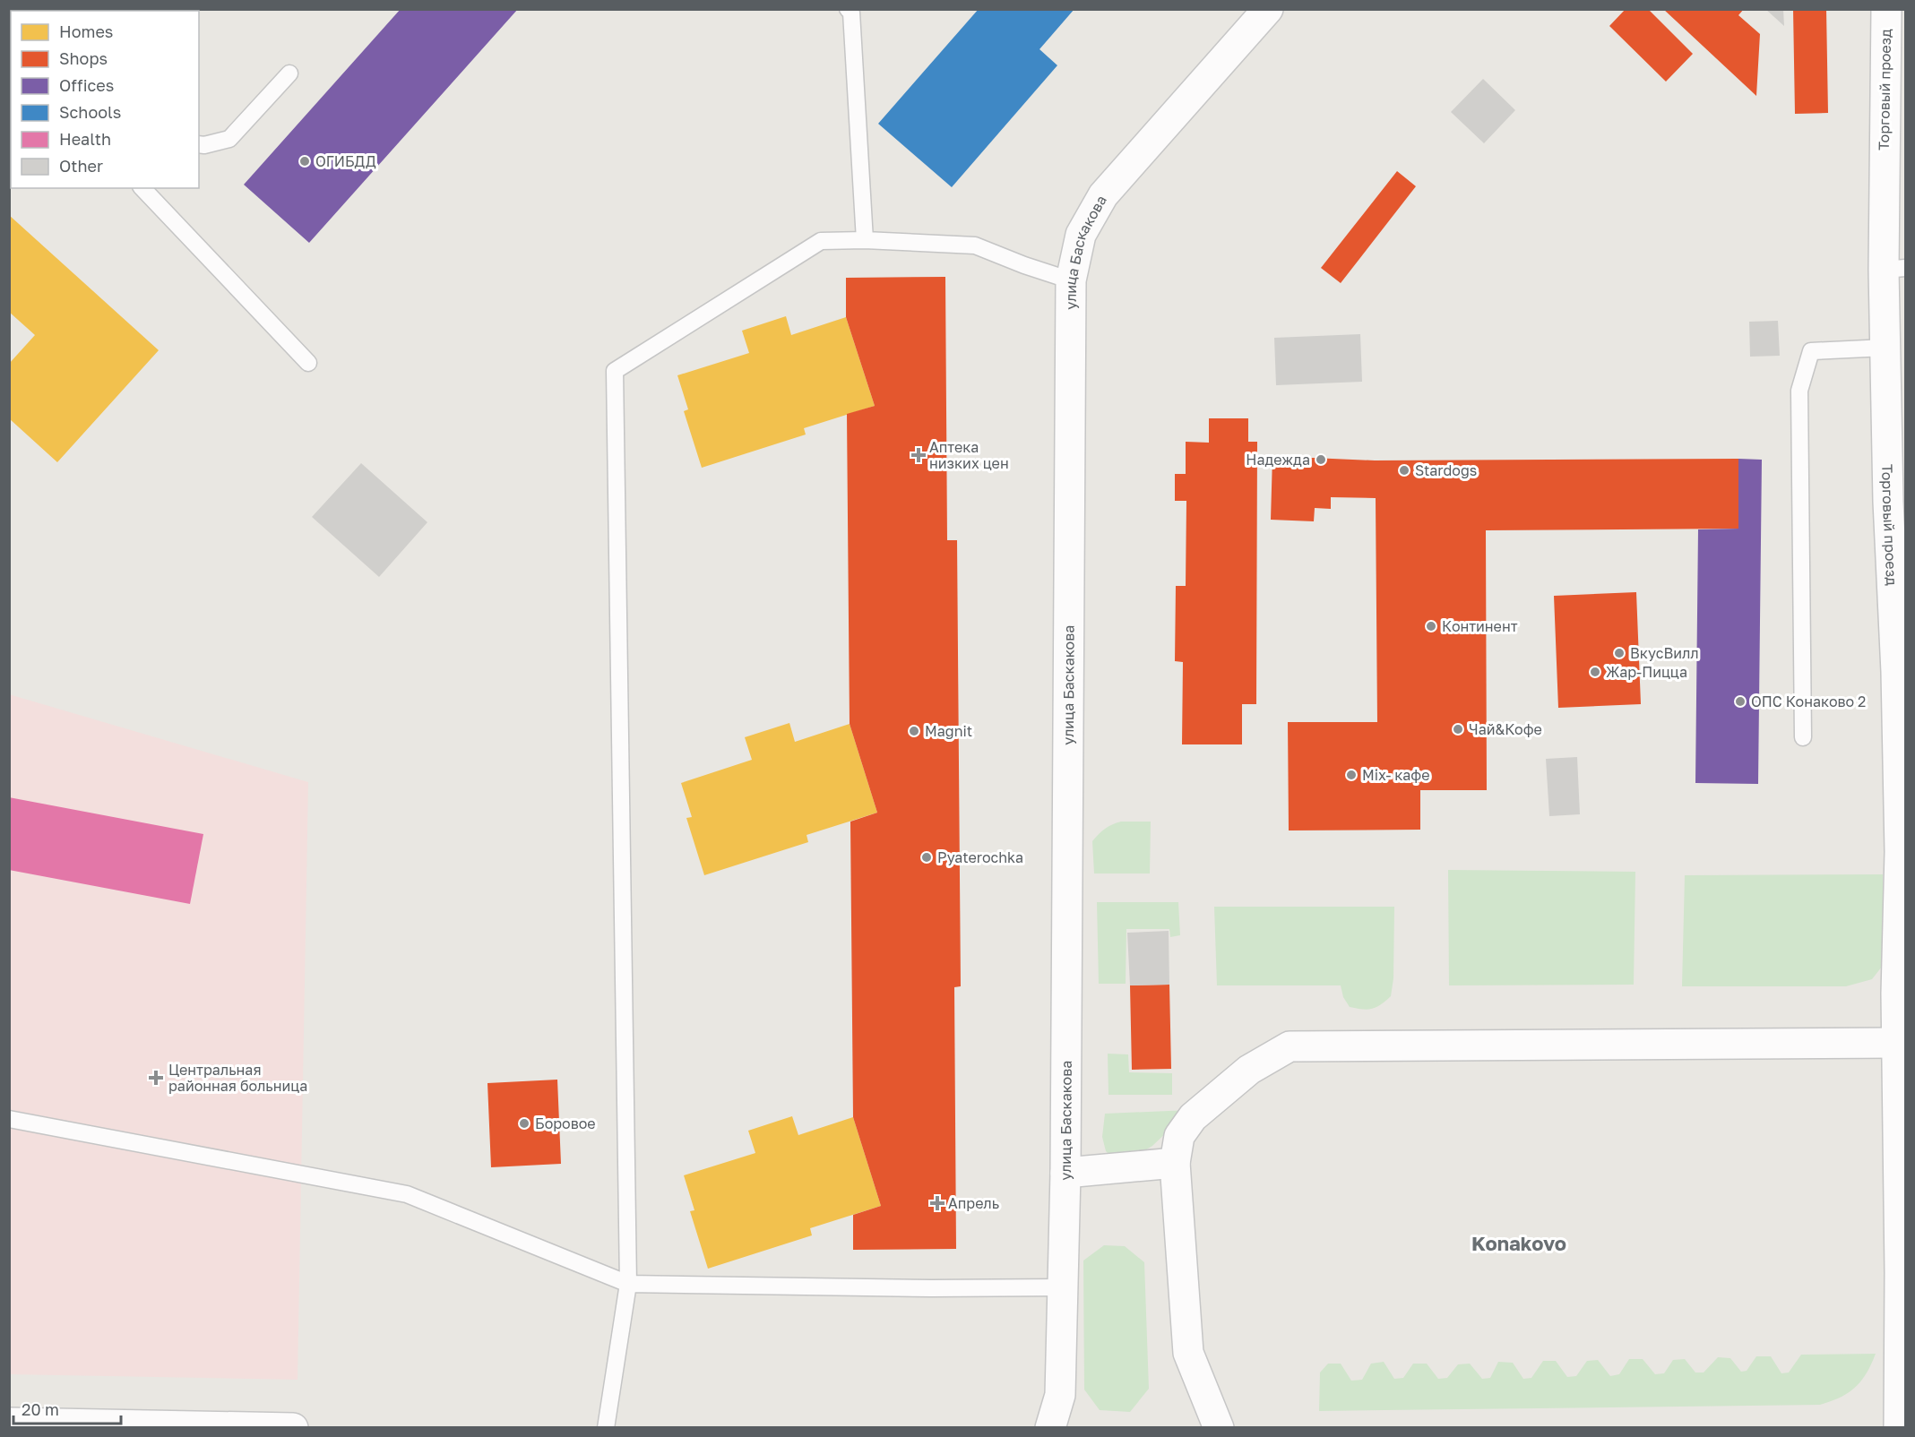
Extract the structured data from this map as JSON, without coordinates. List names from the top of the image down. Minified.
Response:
{"streets":{"street":["Торговый проезд","улица Баскакова"]},"districts":["Konakovo"],"places":{"other":["ОГИБДД","Надежда","Stardogs","Континент","ВкусВилл","Жар-Пицца","ОПС Конаково 2","Чай&Кофе","Magnit","Mix- кафе","Pyaterochka","Боровое"],"health":["Аптека низких цен","Центральная районная больница","Апрель"]},"legend":["Homes","Shops","Offices","Schools","Health","Other"],"scale_bar":"20 m"}
